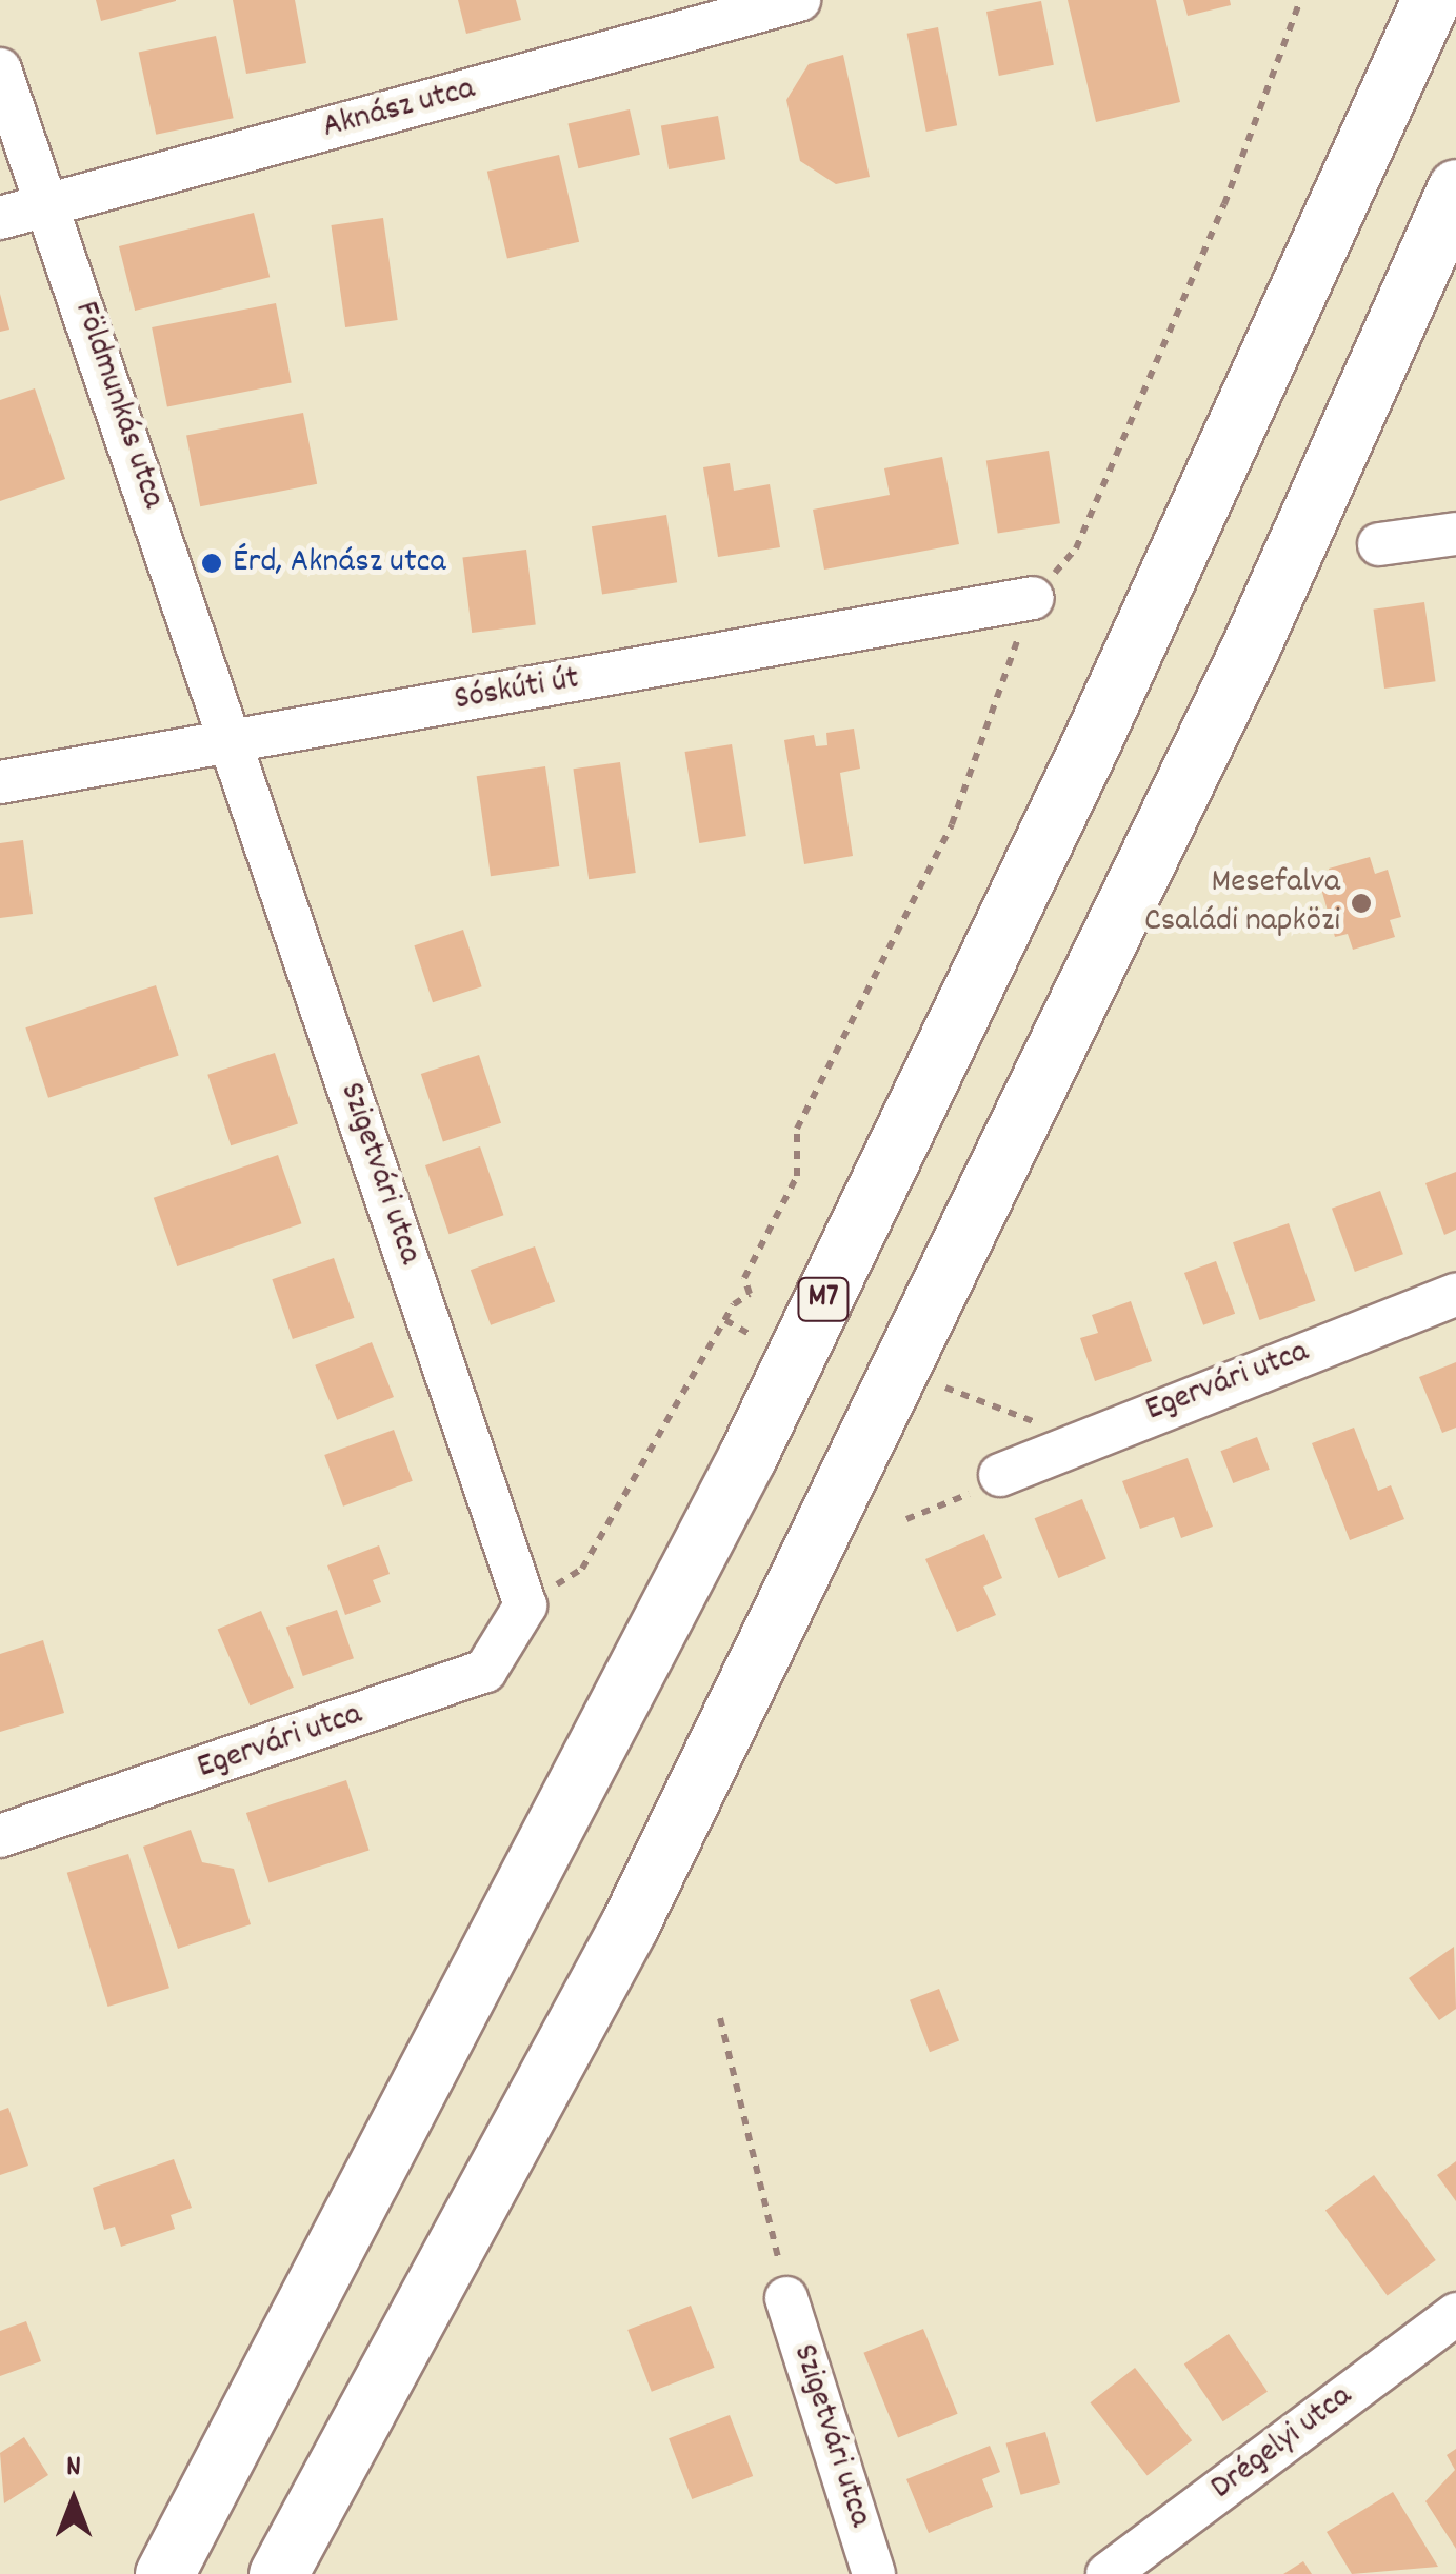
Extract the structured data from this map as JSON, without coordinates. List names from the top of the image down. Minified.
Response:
{"streets":{"highway":["M7"],"street":["Aknász utca","Földmunkás utca","Sóskúti út","Szigetvári utca","Egervári utca","Drégelyi utca"]},"crossings":[["Aknász utca","Földmunkás utca"],["Földmunkás utca","Sóskúti út"],["Földmunkás utca","Szigetvári utca"],["Sóskúti út","Szigetvári utca"],["Szigetvári utca","Egervári utca"]],"places":["Érd, Aknász utca","Mesefalva Családi napközi"],"north":"top"}
